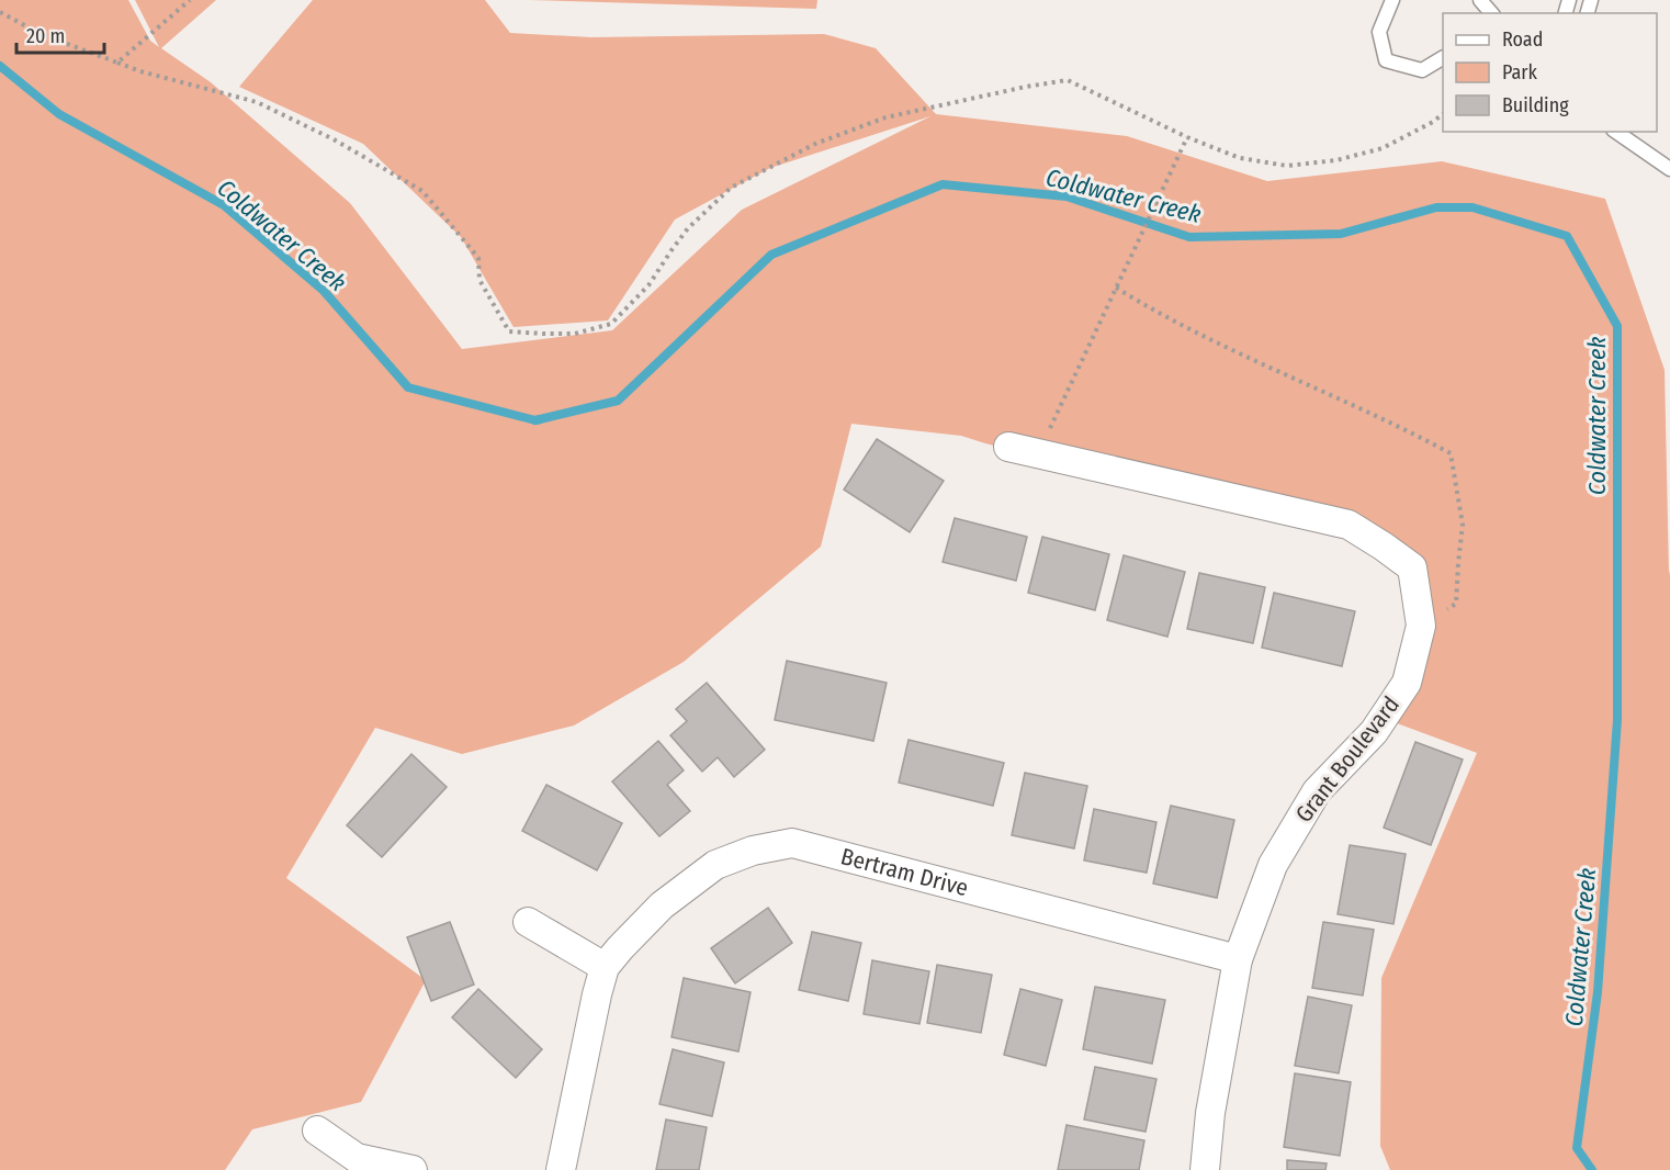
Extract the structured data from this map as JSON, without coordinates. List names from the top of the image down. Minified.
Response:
{"streets":{"street":["Grant Boulevard","Bertram Drive"]},"crossings":[["Grant Boulevard","Bertram Drive"]],"water":["Coldwater Creek"],"legend":["Road","Park","Building"],"scale_bar":"20 m"}
